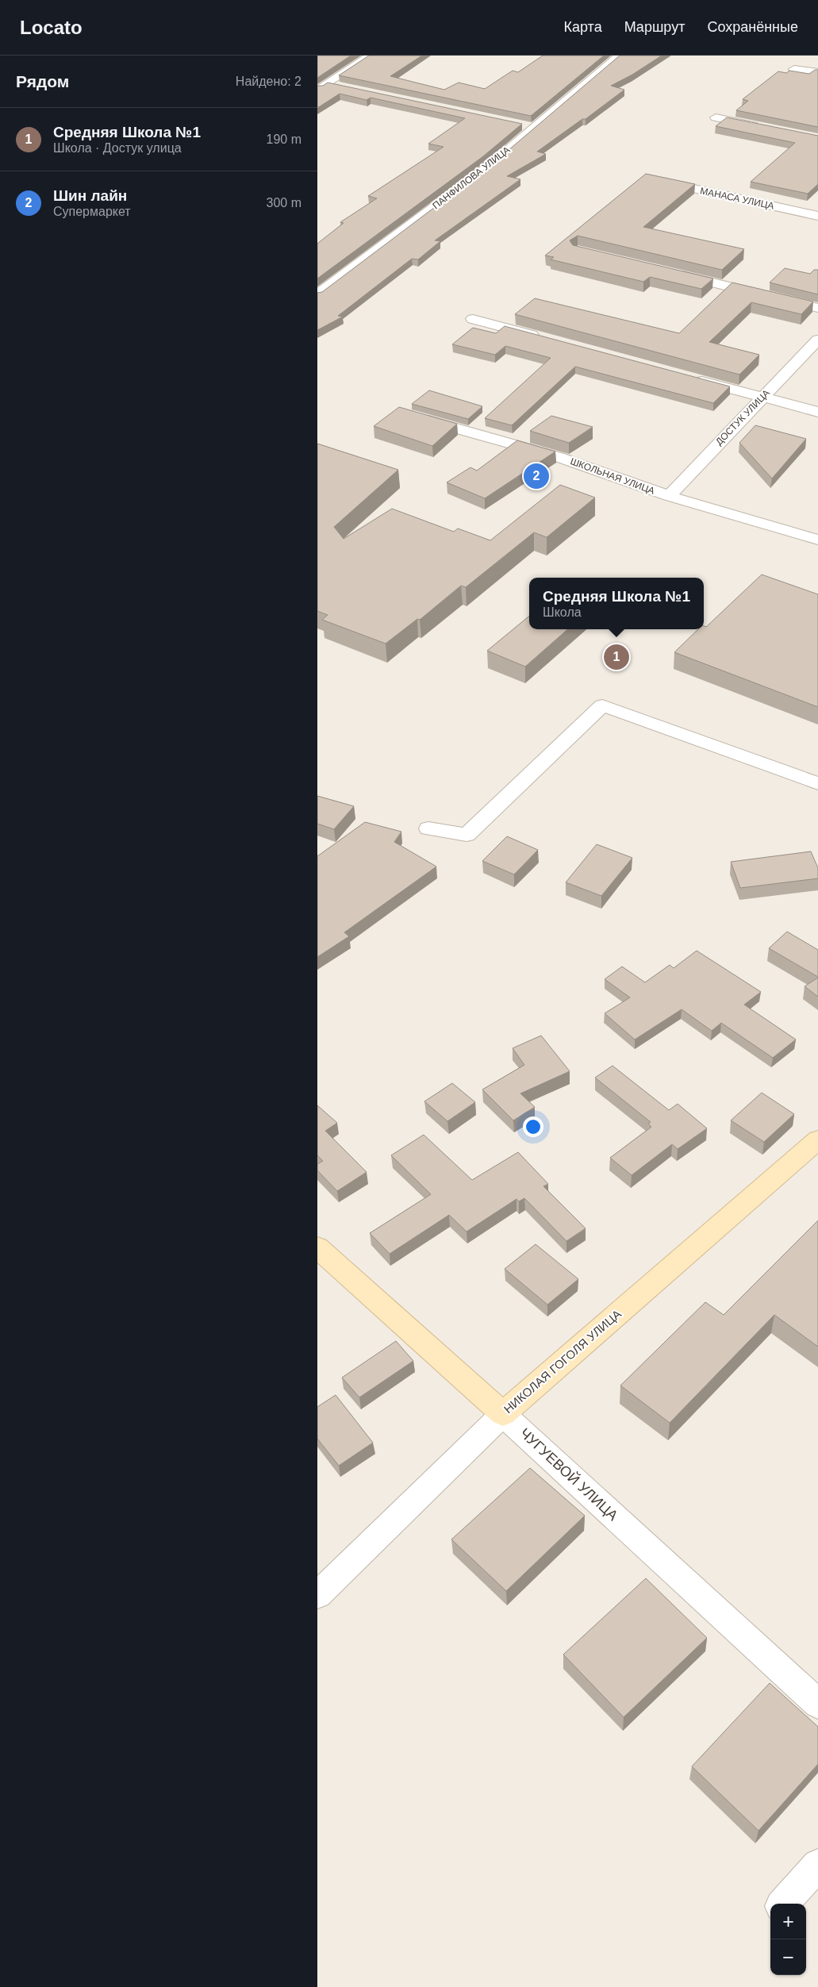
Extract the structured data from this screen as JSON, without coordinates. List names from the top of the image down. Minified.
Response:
{"streets":{"street":["ПАНФИЛОВА УЛИЦА","МАНАСА УЛИЦА","ДОСТУК УЛИЦА","ШКОЛЬНАЯ УЛИЦА","НИКОЛАЯ ГОГОЛЯ УЛИЦА","ЧУГУЕВОЙ УЛИЦА"]},"crossings":[["ДОСТУК УЛИЦА","ШКОЛЬНАЯ УЛИЦА"],["НИКОЛАЯ ГОГОЛЯ УЛИЦА","ЧУГУЕВОЙ УЛИЦА"]],"page":{"header":"Locato","nav":["Карта","Маршрут","Сохранённые"],"heading":["Рядом","Найдено: 2"],"list":[{"mark":"1","name":"Средняя Школа №1","note":"Школа · Достук улица","value":"190 m"},{"mark":"2","name":"Шин лайн","note":"Супермаркет","value":"300 m"}],"pins":["2","1"],"popup":["Средняя Школа №1","Школа"],"map_buttons":["+","−"]}}
